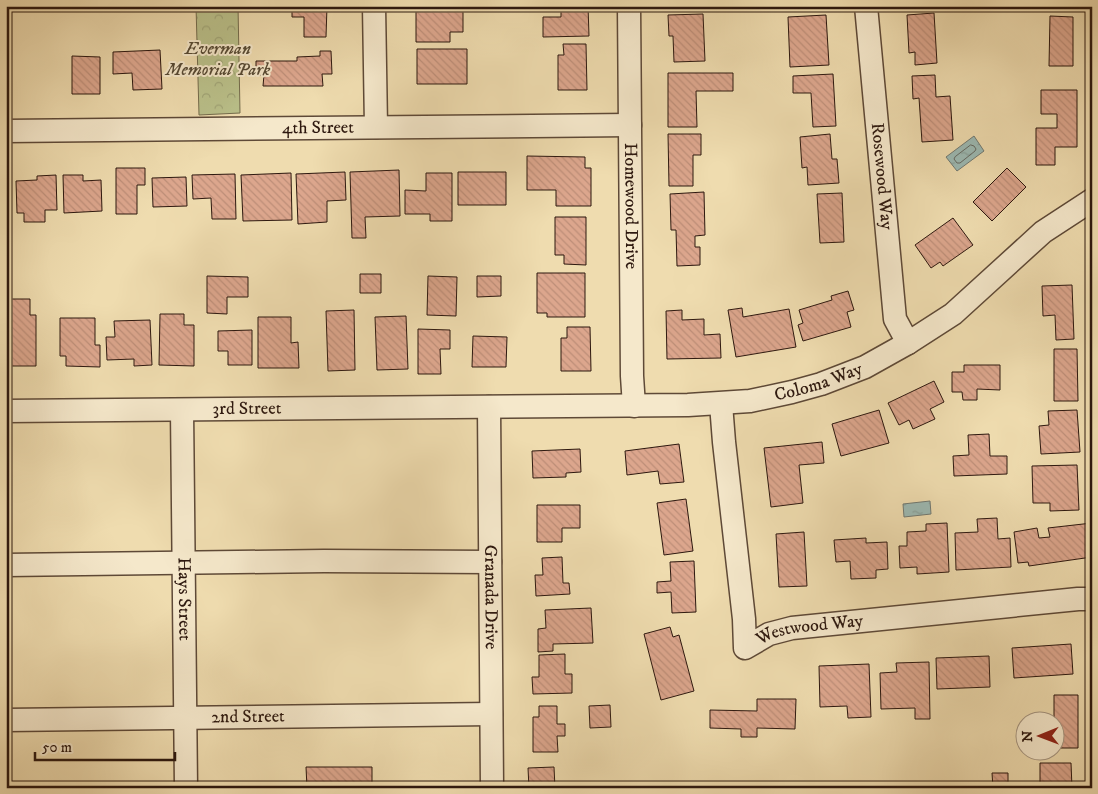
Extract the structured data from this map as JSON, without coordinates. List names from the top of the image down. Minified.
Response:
{"streets":{"street":["4th Street","Rosewood Way","Homewood Drive","Coloma Way","3rd Street","Granada Drive","Hays Street","Westwood Way","2nd Street"]},"crossings":[["4th Street","Homewood Drive"],["Rosewood Way","Coloma Way"],["Homewood Drive","Coloma Way"],["Coloma Way","3rd Street"],["Coloma Way","Granada Drive"],["Coloma Way","Westwood Way"],["3rd Street","Granada Drive"],["3rd Street","Hays Street"],["Granada Drive","2nd Street"],["Hays Street","2nd Street"]],"parks":["Everman Memorial Park"],"scale_bar":"50 m","north":"left"}
